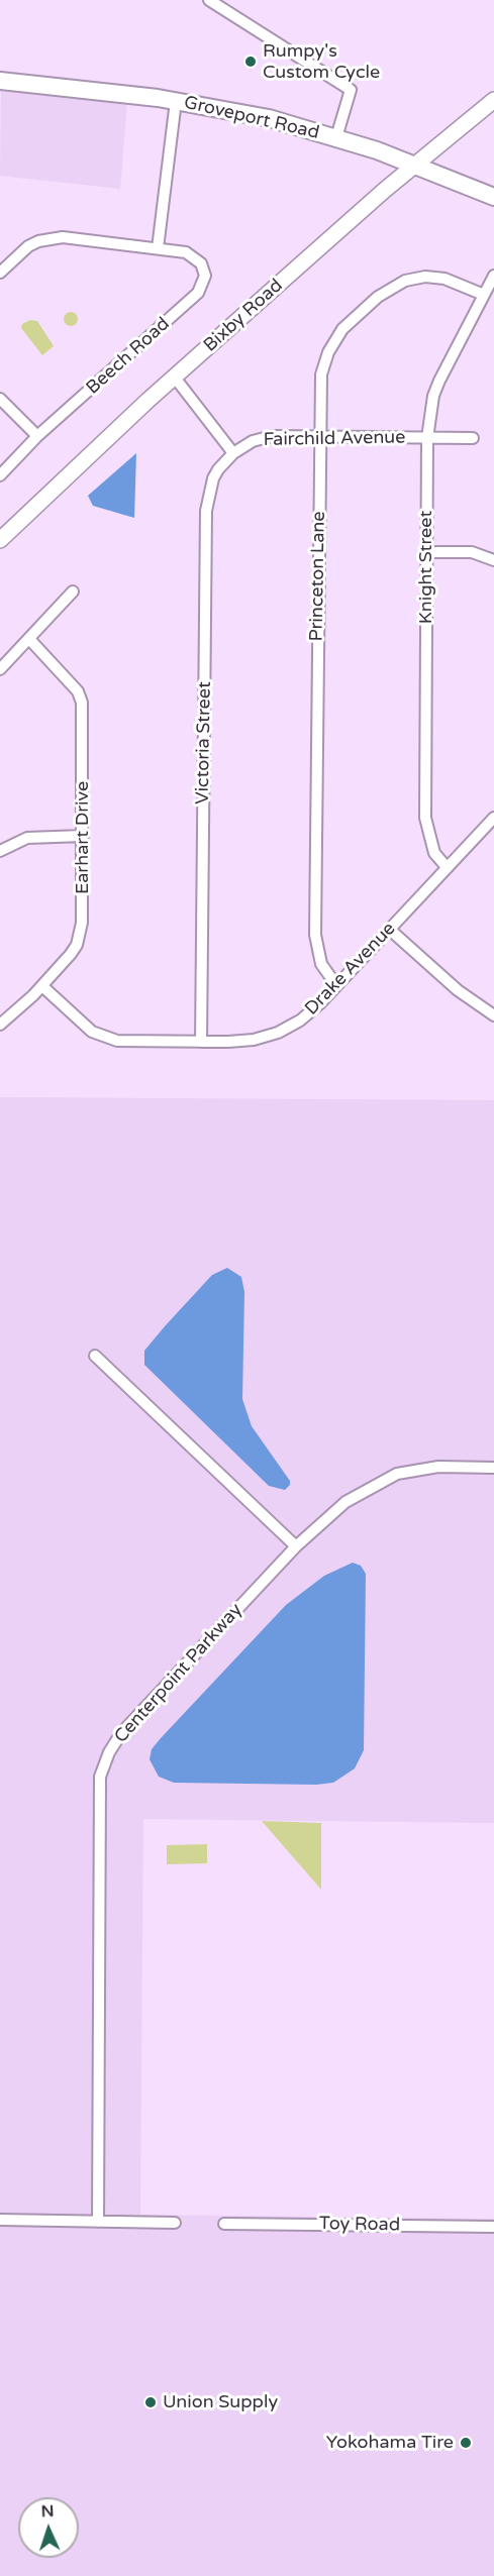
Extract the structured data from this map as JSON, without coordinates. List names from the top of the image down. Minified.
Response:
{"streets":{"main road":["Groveport Road"],"street":["Bixby Road","Beech Road","Fairchild Avenue","Knight Street","Princeton Lane","Victoria Street","Earhart Drive","Drake Avenue","Centerpoint Parkway","Toy Road"]},"crossings":[["Groveport Road","Bixby Road"],["Fairchild Avenue","Knight Street"],["Fairchild Avenue","Princeton Lane"],["Fairchild Avenue","Victoria Street"],["Knight Street","Princeton Lane"],["Knight Street","Drake Avenue"],["Princeton Lane","Drake Avenue"],["Victoria Street","Drake Avenue"],["Earhart Drive","Drake Avenue"]],"places":["Rumpy's Custom Cycle","Union Supply","Yokohama Tire"],"north":"top"}
